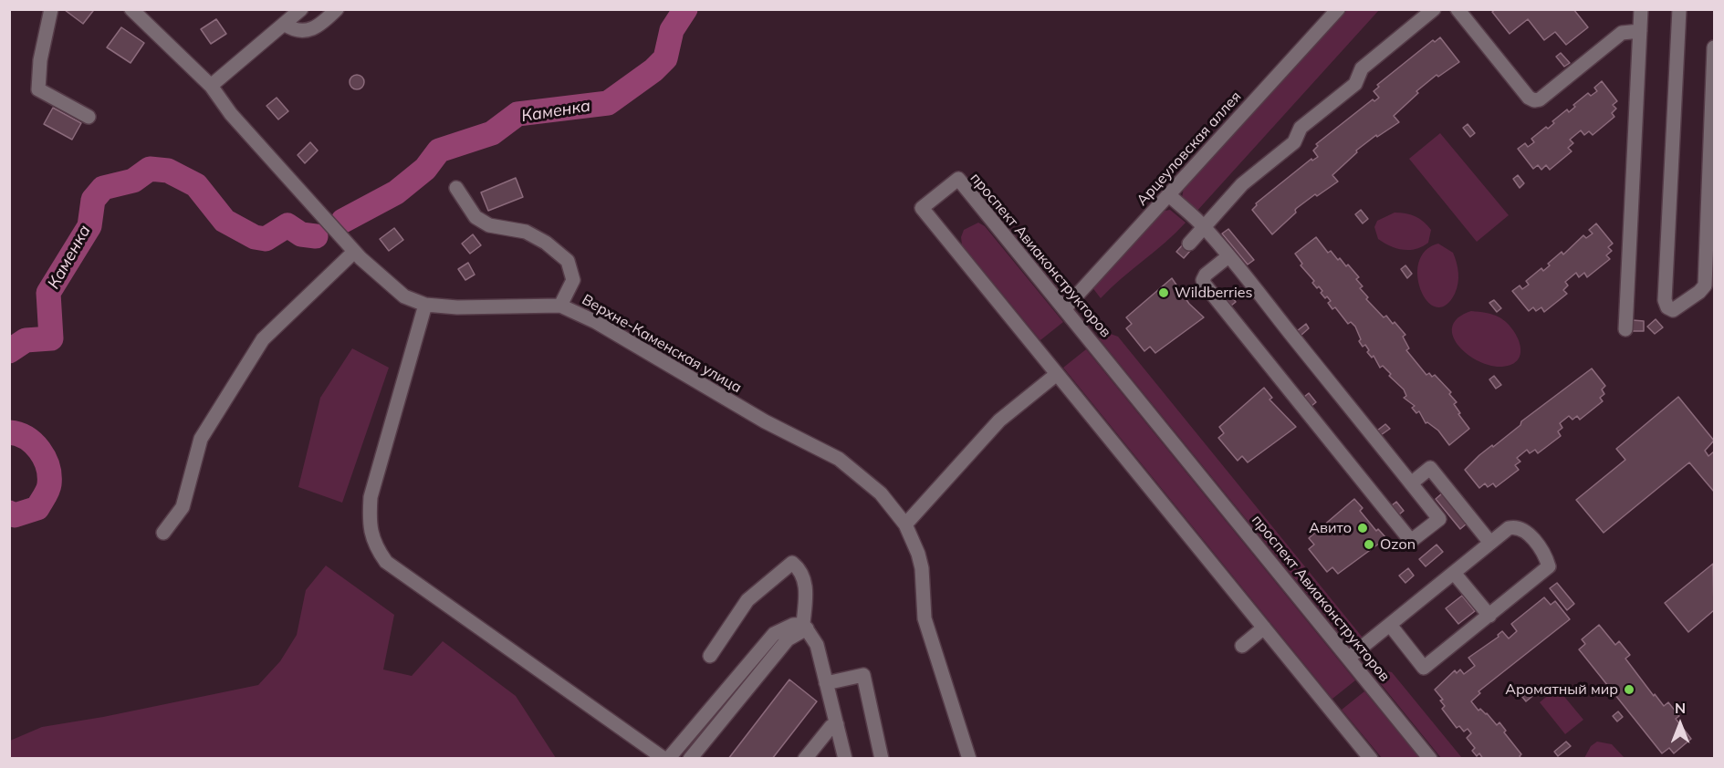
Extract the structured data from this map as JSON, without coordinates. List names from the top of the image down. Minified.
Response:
{"streets":{"street":["Арцеуловская аллея","проспект Авиаконструкторов","Верхне-Каменская улица"]},"crossings":[["Арцеуловская аллея","проспект Авиаконструкторов"]],"water":["Каменка"],"places":["Wildberries","Авито","Ozon","Ароматный мир"],"north":"top"}
